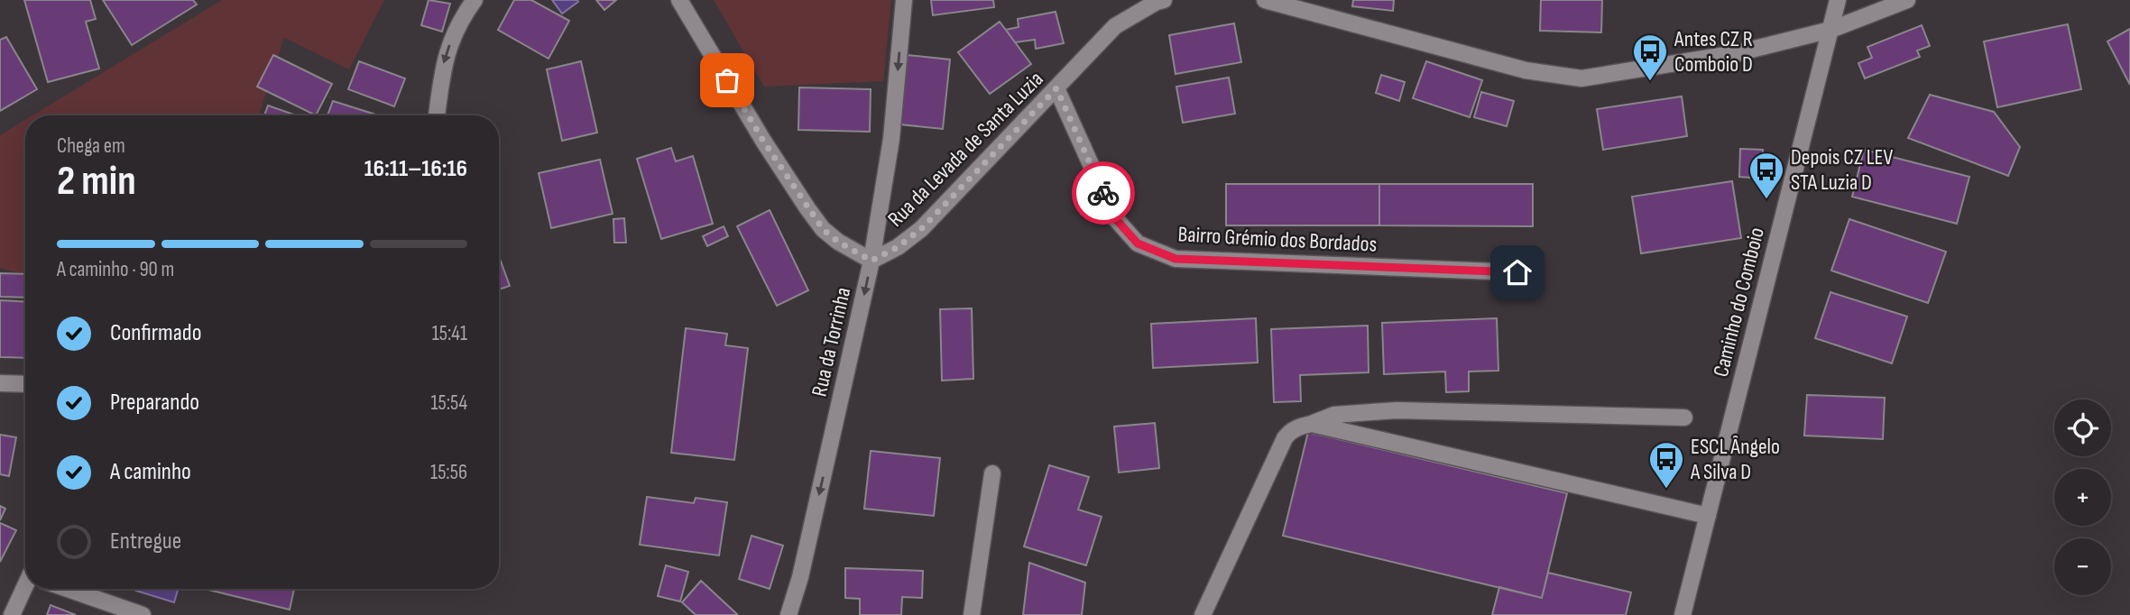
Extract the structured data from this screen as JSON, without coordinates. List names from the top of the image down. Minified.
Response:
{"streets":{"street":["Rua da Levada de Santa Luzia","Bairro Grémio dos Bordados","Caminho do Comboio","Rua da Torrinha"]},"crossings":[["Rua da Levada de Santa Luzia","Bairro Grémio dos Bordados"],["Rua da Levada de Santa Luzia","Rua da Torrinha"]],"one_way":["Rua da Torrinha"],"places":{"bus stop":["Antes CZ R Comboio D","Depois CZ LEV STA Luzia D","ESCL Ângelo A Silva D"]},"page":{"heading":["2 min","Chega em","16:11–16:16"],"bar":"A caminho · 90 m","list":[["Confirmado","15:41"],["Preparando","15:54"],["A caminho","15:56"],"Entregue"],"map_buttons":["+","−"]}}
